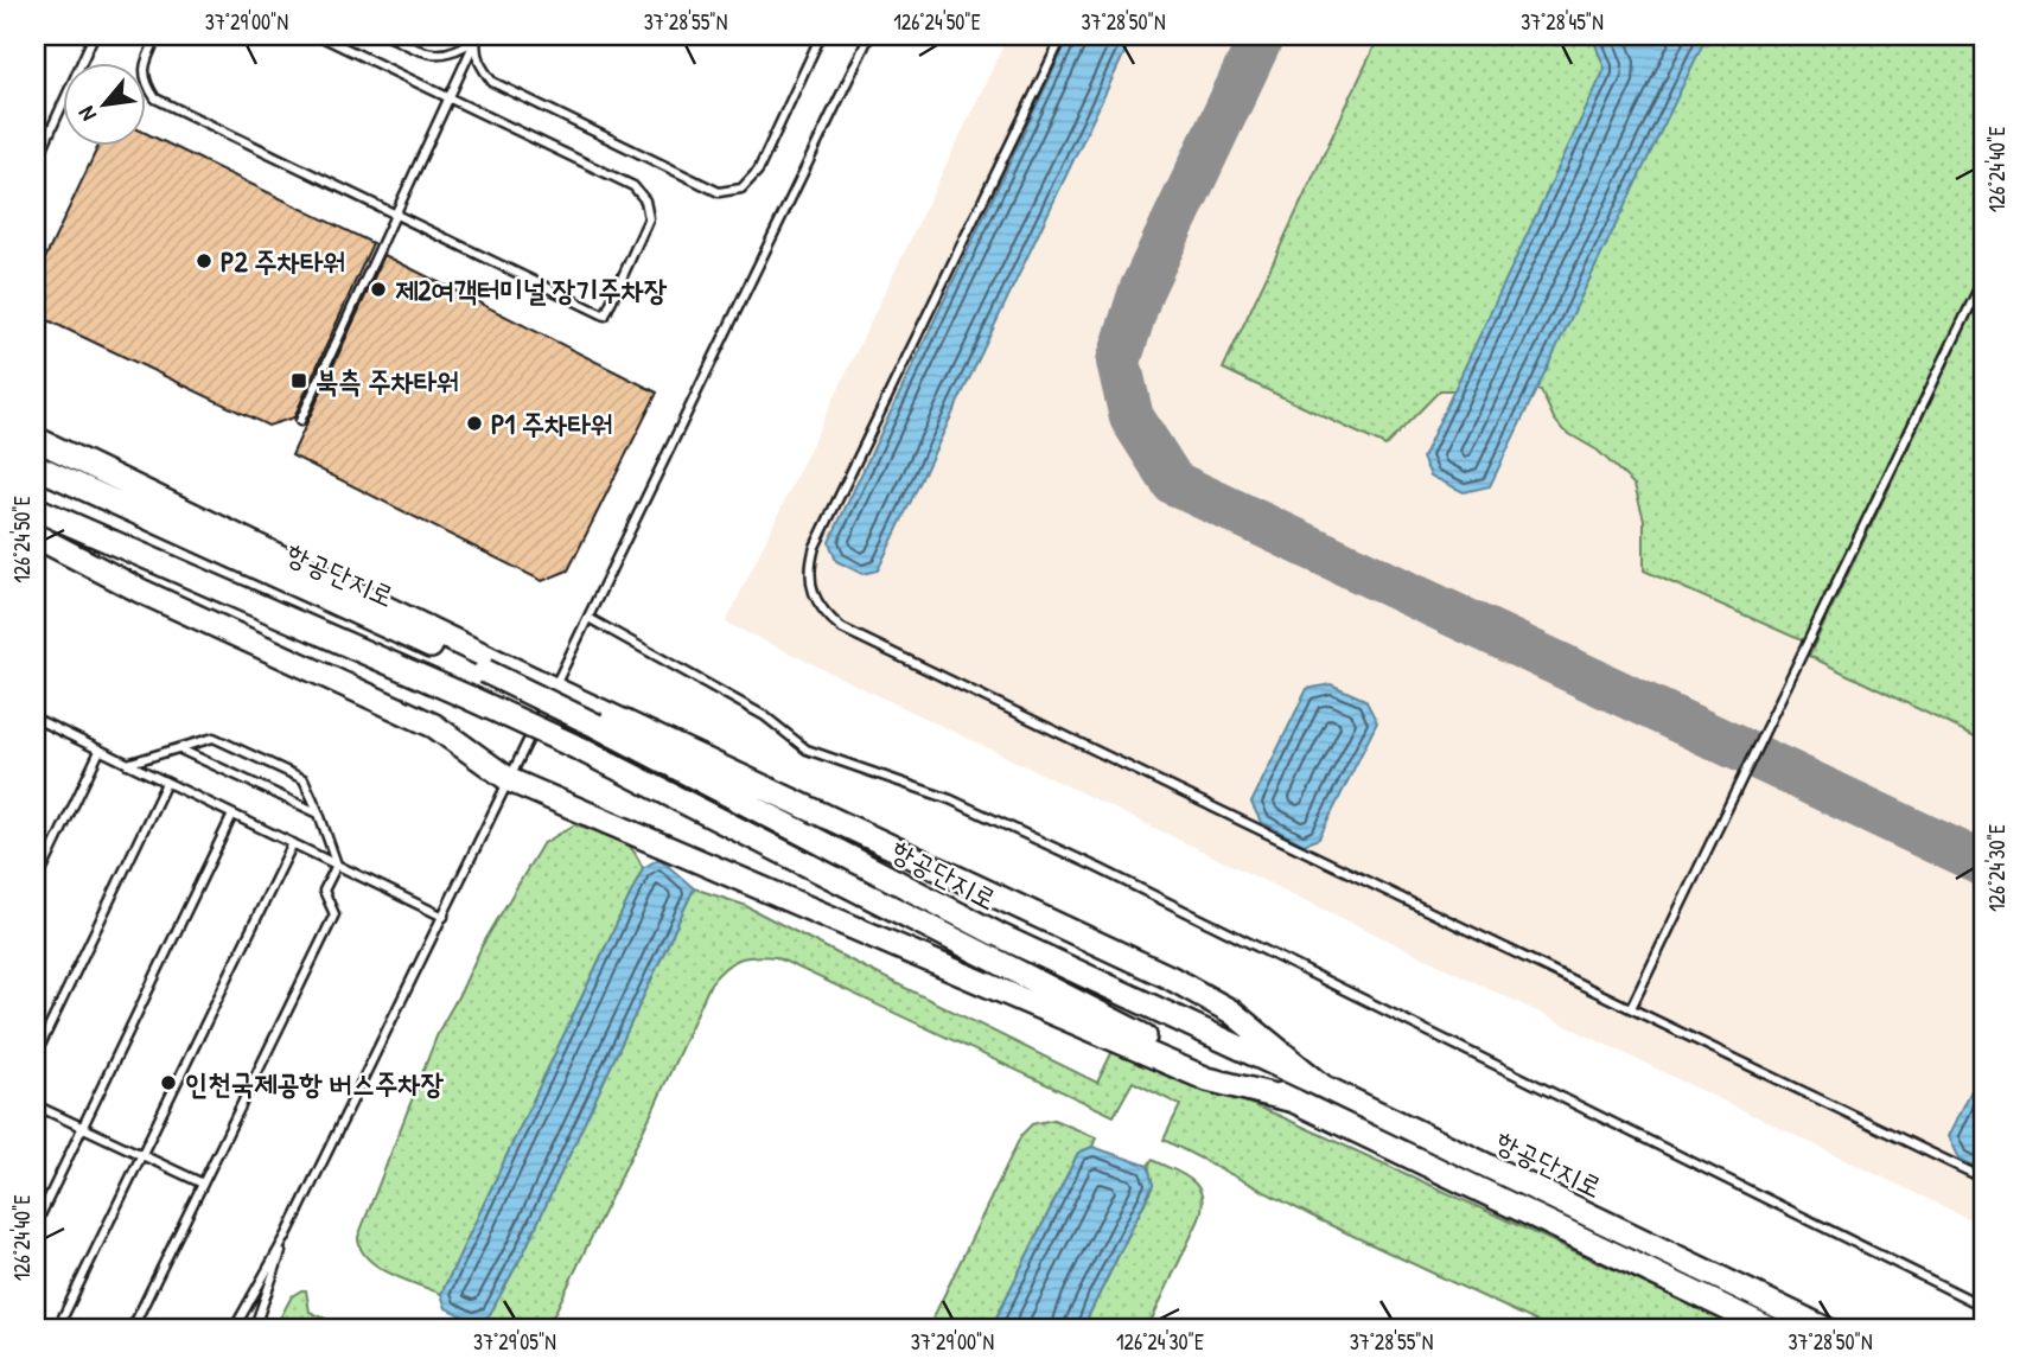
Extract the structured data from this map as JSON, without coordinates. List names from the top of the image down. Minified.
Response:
{"streets":{"street":["항공단지로"]},"places":{"other":["P2 주차타워","제2여객터미널 장기주차장","P1 주차타워","인천국제공항 버스주차장"],"transit":["북측 주차타워"]},"north":"bottom left","coordinates":["37°29'00\"N","37°28'55\"N","126°24'50\"E","37°28'50\"N","37°28'45\"N","126°24'40\"E","126°24'30\"E","37°29'05\"N"]}
